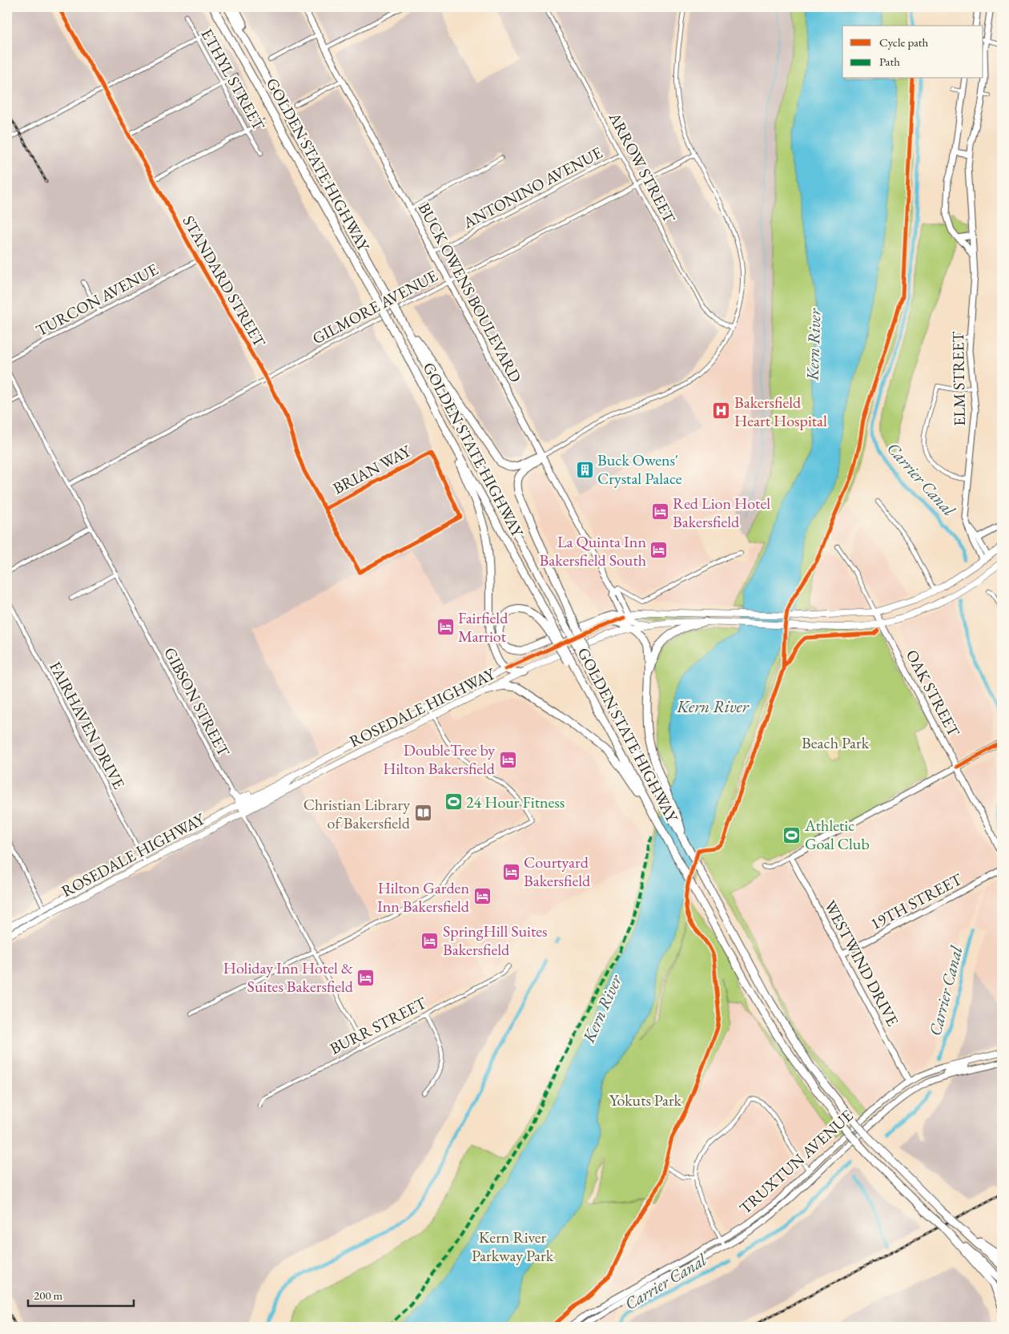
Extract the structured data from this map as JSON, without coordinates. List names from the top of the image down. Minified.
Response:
{"streets":{"highway":["GOLDEN STATE HIGHWAY"],"main road":["BUCK OWENS BOULEVARD","ELM STREET","OAK STREET","ROSEDALE HIGHWAY","19TH STREET","WESTWIND DRIVE","TRUXTUN AVENUE"],"street":["ETHYL STREET","ARROW STREET","ANTONINO AVENUE","STANDARD STREET","TURCON AVENUE","GILMORE AVENUE","BRIAN WAY","GIBSON STREET","FAIRHAVEN DRIVE","BURR STREET"]},"crossings":[["ARROW STREET","ANTONINO AVENUE"],["ARROW STREET","GILMORE AVENUE"],["ANTONINO AVENUE","BUCK OWENS BOULEVARD"],["STANDARD STREET","TURCON AVENUE"],["STANDARD STREET","GILMORE AVENUE"],["STANDARD STREET","BRIAN WAY"],["BUCK OWENS BOULEVARD","GILMORE AVENUE"],["GILMORE AVENUE","GIBSON STREET"],["OAK STREET","ROSEDALE HIGHWAY"],["GIBSON STREET","ROSEDALE HIGHWAY"],["GIBSON STREET","BURR STREET"],["ROSEDALE HIGHWAY","FAIRHAVEN DRIVE"],["19TH STREET","WESTWIND DRIVE"],["WESTWIND DRIVE","TRUXTUN AVENUE"]],"water":["Kern River","Carrier Canal"],"parks":["Beach Park","Yokuts Park","Kern River Parkway Park"],"places":{"hospital":["Bakersfield Heart Hospital"],"building":["Buck Owens' Crystal Palace"],"hotel":["Red Lion Hotel Bakersfield","La Quinta Inn Bakersfield South","Fairfield Marriot","DoubleTree by Hilton Bakersfield","Courtyard Bakersfield","Hilton Garden Inn Bakersfield","SpringHill Suites Bakersfield","Holiday Inn Hotel & Suites Bakersfield"],"sports":["24 Hour Fitness","Athletic Goal Club"],"library":["Christian Library of Bakersfield"]},"legend":["Cycle path","Path"],"scale_bar":"200 m"}
